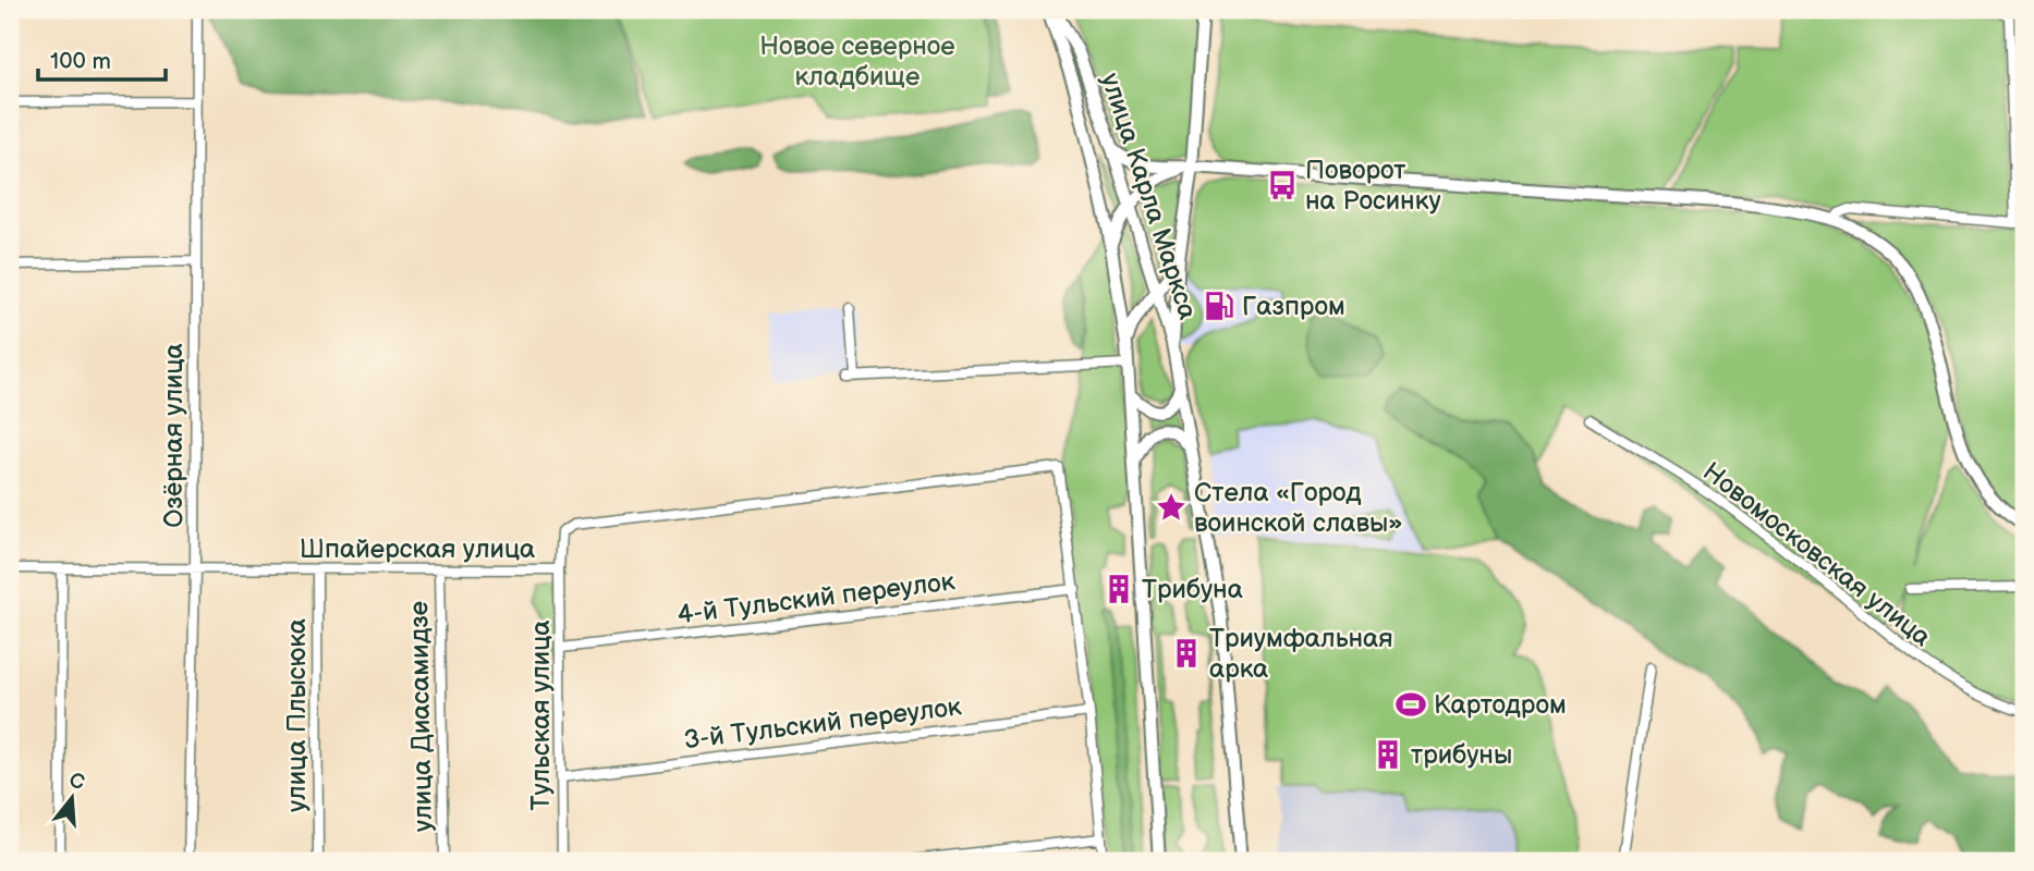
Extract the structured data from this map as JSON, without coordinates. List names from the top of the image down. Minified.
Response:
{"streets":{"main road":["улица Карла Маркса"],"street":["Озёрная улица","Шпайерская улица","Новомосковская улица","4-й Тульский переулок","улица Плысюка","Тульская улица","улица Диасамидзе","3-й Тульский переулок"]},"crossings":[["Озёрная улица","Шпайерская улица"],["Шпайерская улица","4-й Тульский переулок"],["Шпайерская улица","улица Плысюка"],["Шпайерская улица","Тульская улица"],["Шпайерская улица","улица Диасамидзе"],["4-й Тульский переулок","Тульская улица"],["Тульская улица","3-й Тульский переулок"]],"parks":["Новое северное кладбище"],"places":{"bus stop":["Поворот на Росинку"],"fuel station":["Газпром"],"place":["Стела «Город воинской славы»"],"building":["Трибуна","Триумфальная арка","трибуны"],"sports":["Картодром"]},"scale_bar":"100 m","north":"top"}
